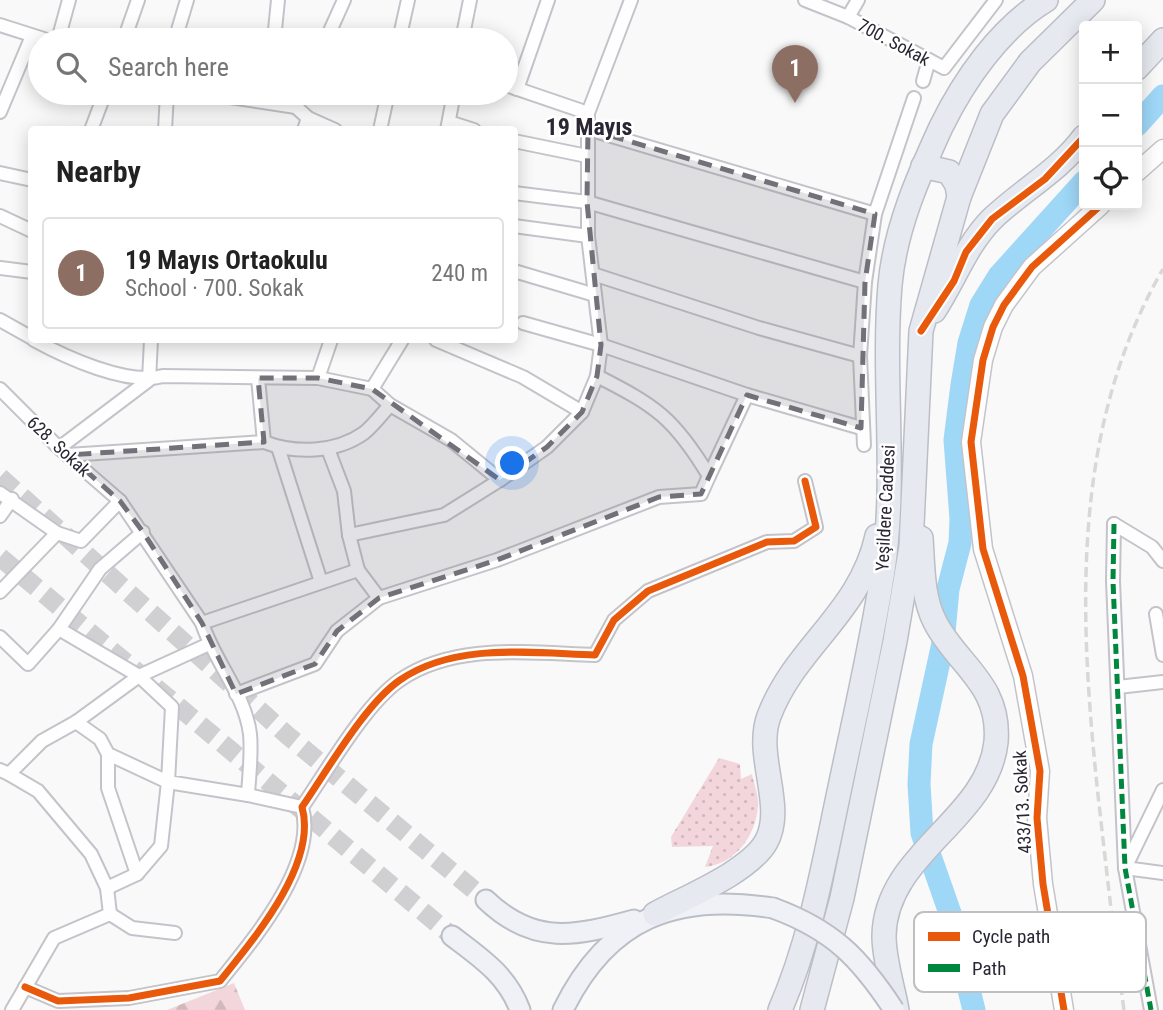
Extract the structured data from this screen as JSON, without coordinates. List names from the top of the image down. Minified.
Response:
{"streets":{"highway":["Yeşildere Caddesi"],"street":["700. Sokak","628. Sokak","433/13. Sokak"]},"districts":["19 Mayıs"],"legend":["Cycle path","Path"],"page":{"map_buttons":["+","−"],"search":"Search here","pins":"1","heading":"Nearby","list":[{"mark":"1","name":"19 Mayıs Ortaokulu","note":"School · 700. Sokak","value":"240 m"}]}}
